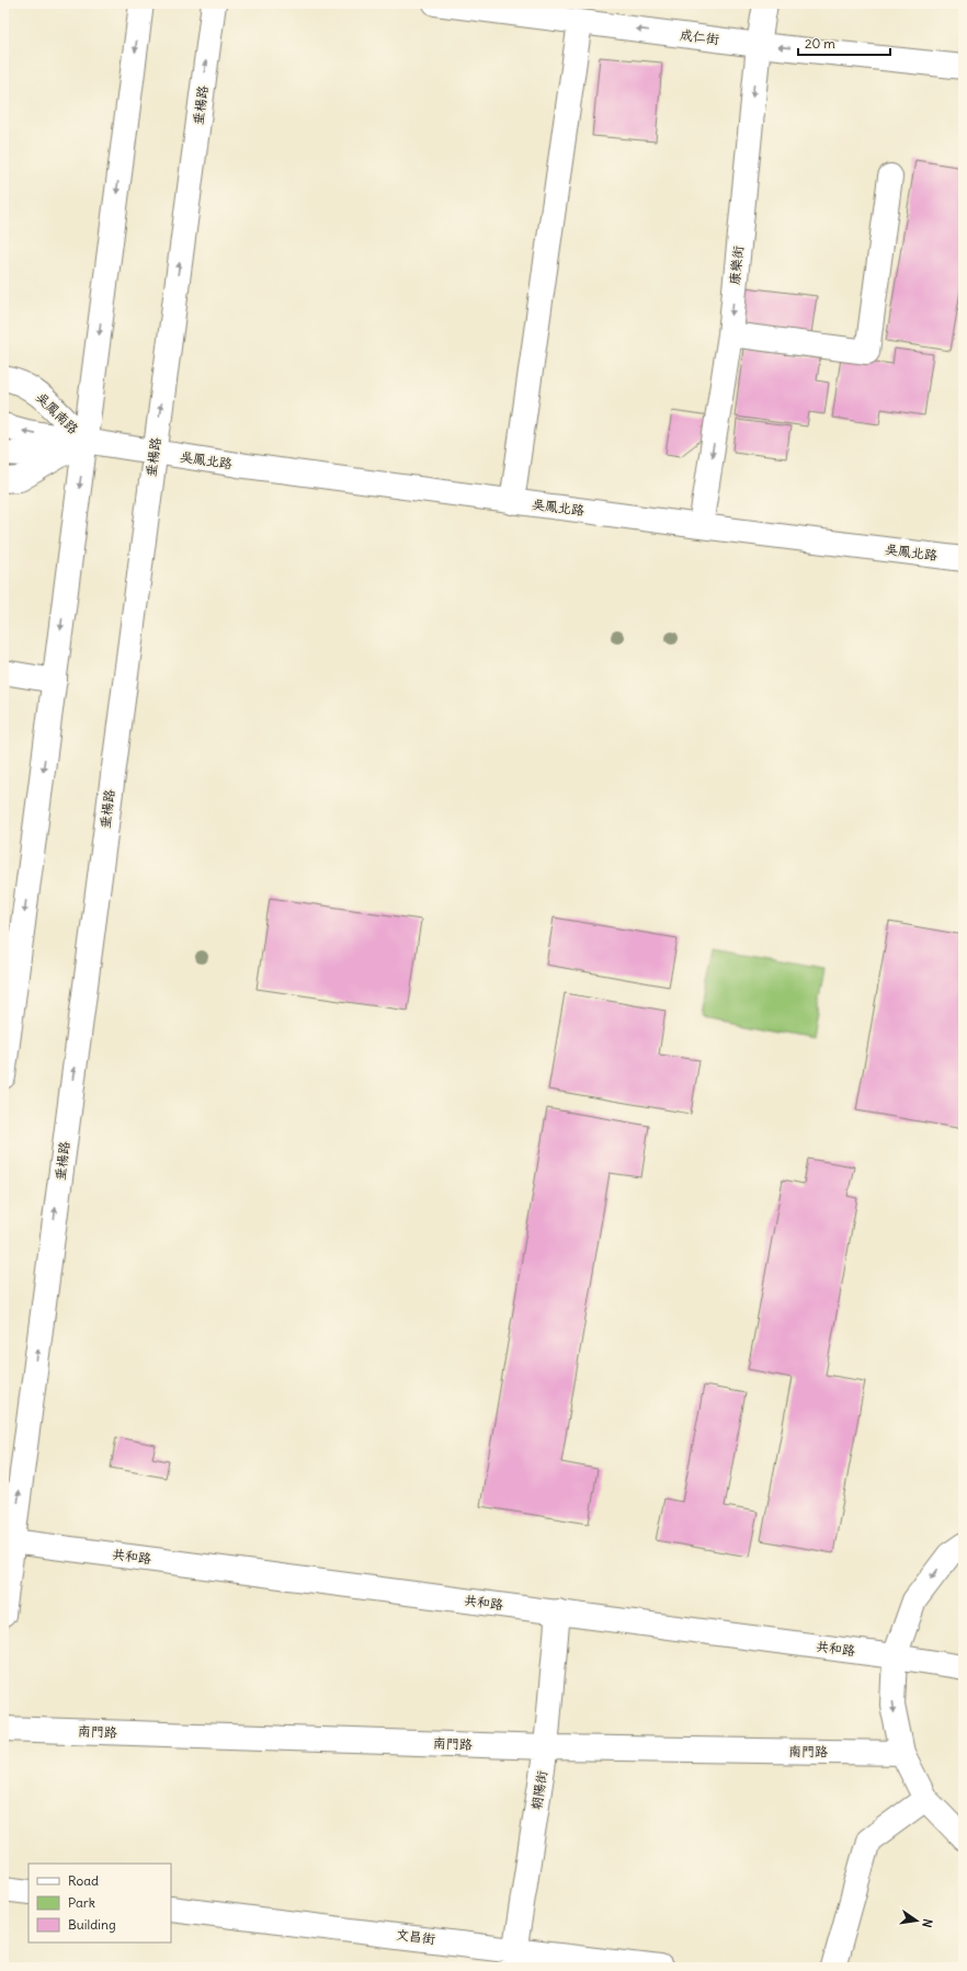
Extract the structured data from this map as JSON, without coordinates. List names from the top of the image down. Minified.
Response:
{"streets":{"street":["成仁街","垂楊路","康樂街","吳鳳南路","吳鳳北路","共和路","南門路","朝陽街","文昌街"]},"crossings":[["成仁街","康樂街"],["垂楊路","吳鳳北路"],["垂楊路","共和路"],["康樂街","吳鳳北路"],["吳鳳南路","吳鳳北路"],["共和路","朝陽街"],["南門路","朝陽街"],["朝陽街","文昌街"]],"one_way":["成仁街"],"legend":["Road","Park","Building"],"scale_bar":"20 m","north":"right"}
